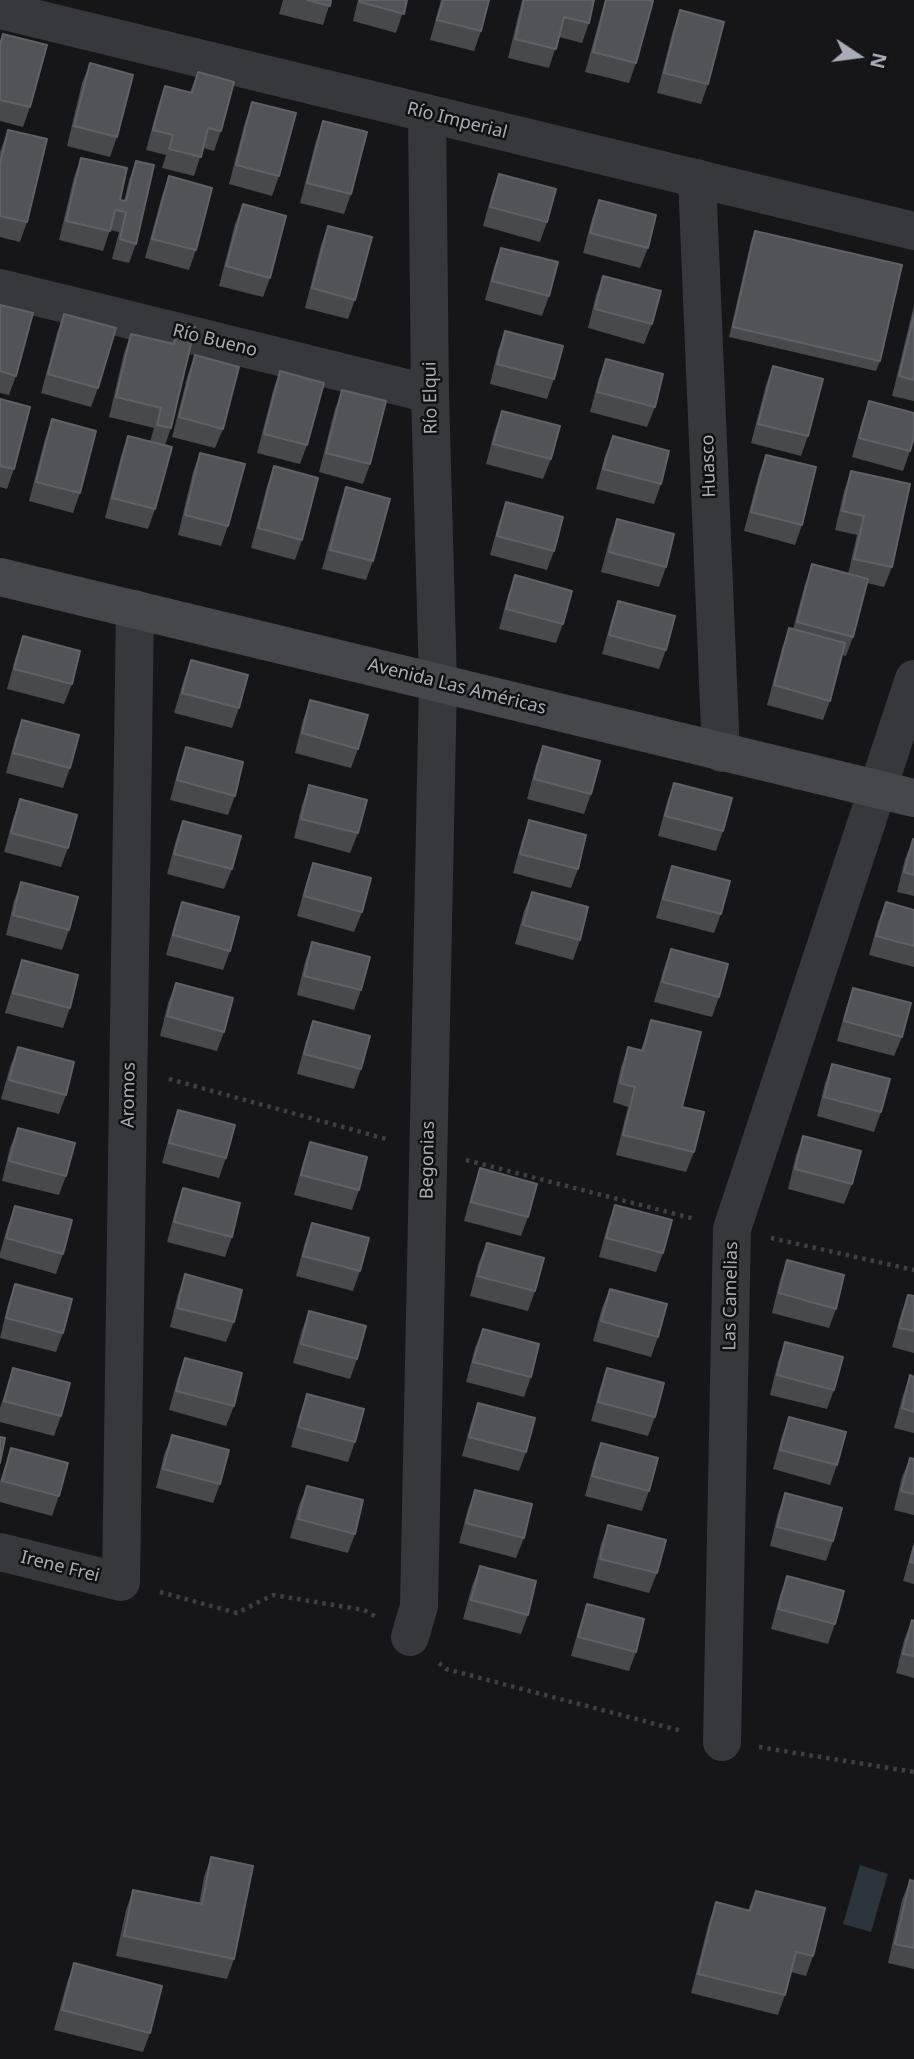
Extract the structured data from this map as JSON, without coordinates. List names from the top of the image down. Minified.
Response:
{"streets":{"street":["Río Imperial","Río Bueno","Río Elqui","Huasco","Avenida Las Américas","Aromos","Begonias","Las Camelias","Irene Frei"]},"crossings":[["Río Imperial","Río Elqui"],["Río Imperial","Huasco"],["Río Bueno","Río Elqui"],["Río Elqui","Avenida Las Américas"],["Río Elqui","Begonias"],["Huasco","Avenida Las Américas"],["Avenida Las Américas","Aromos"],["Avenida Las Américas","Begonias"],["Avenida Las Américas","Las Camelias"],["Aromos","Irene Frei"]],"north":"right"}
